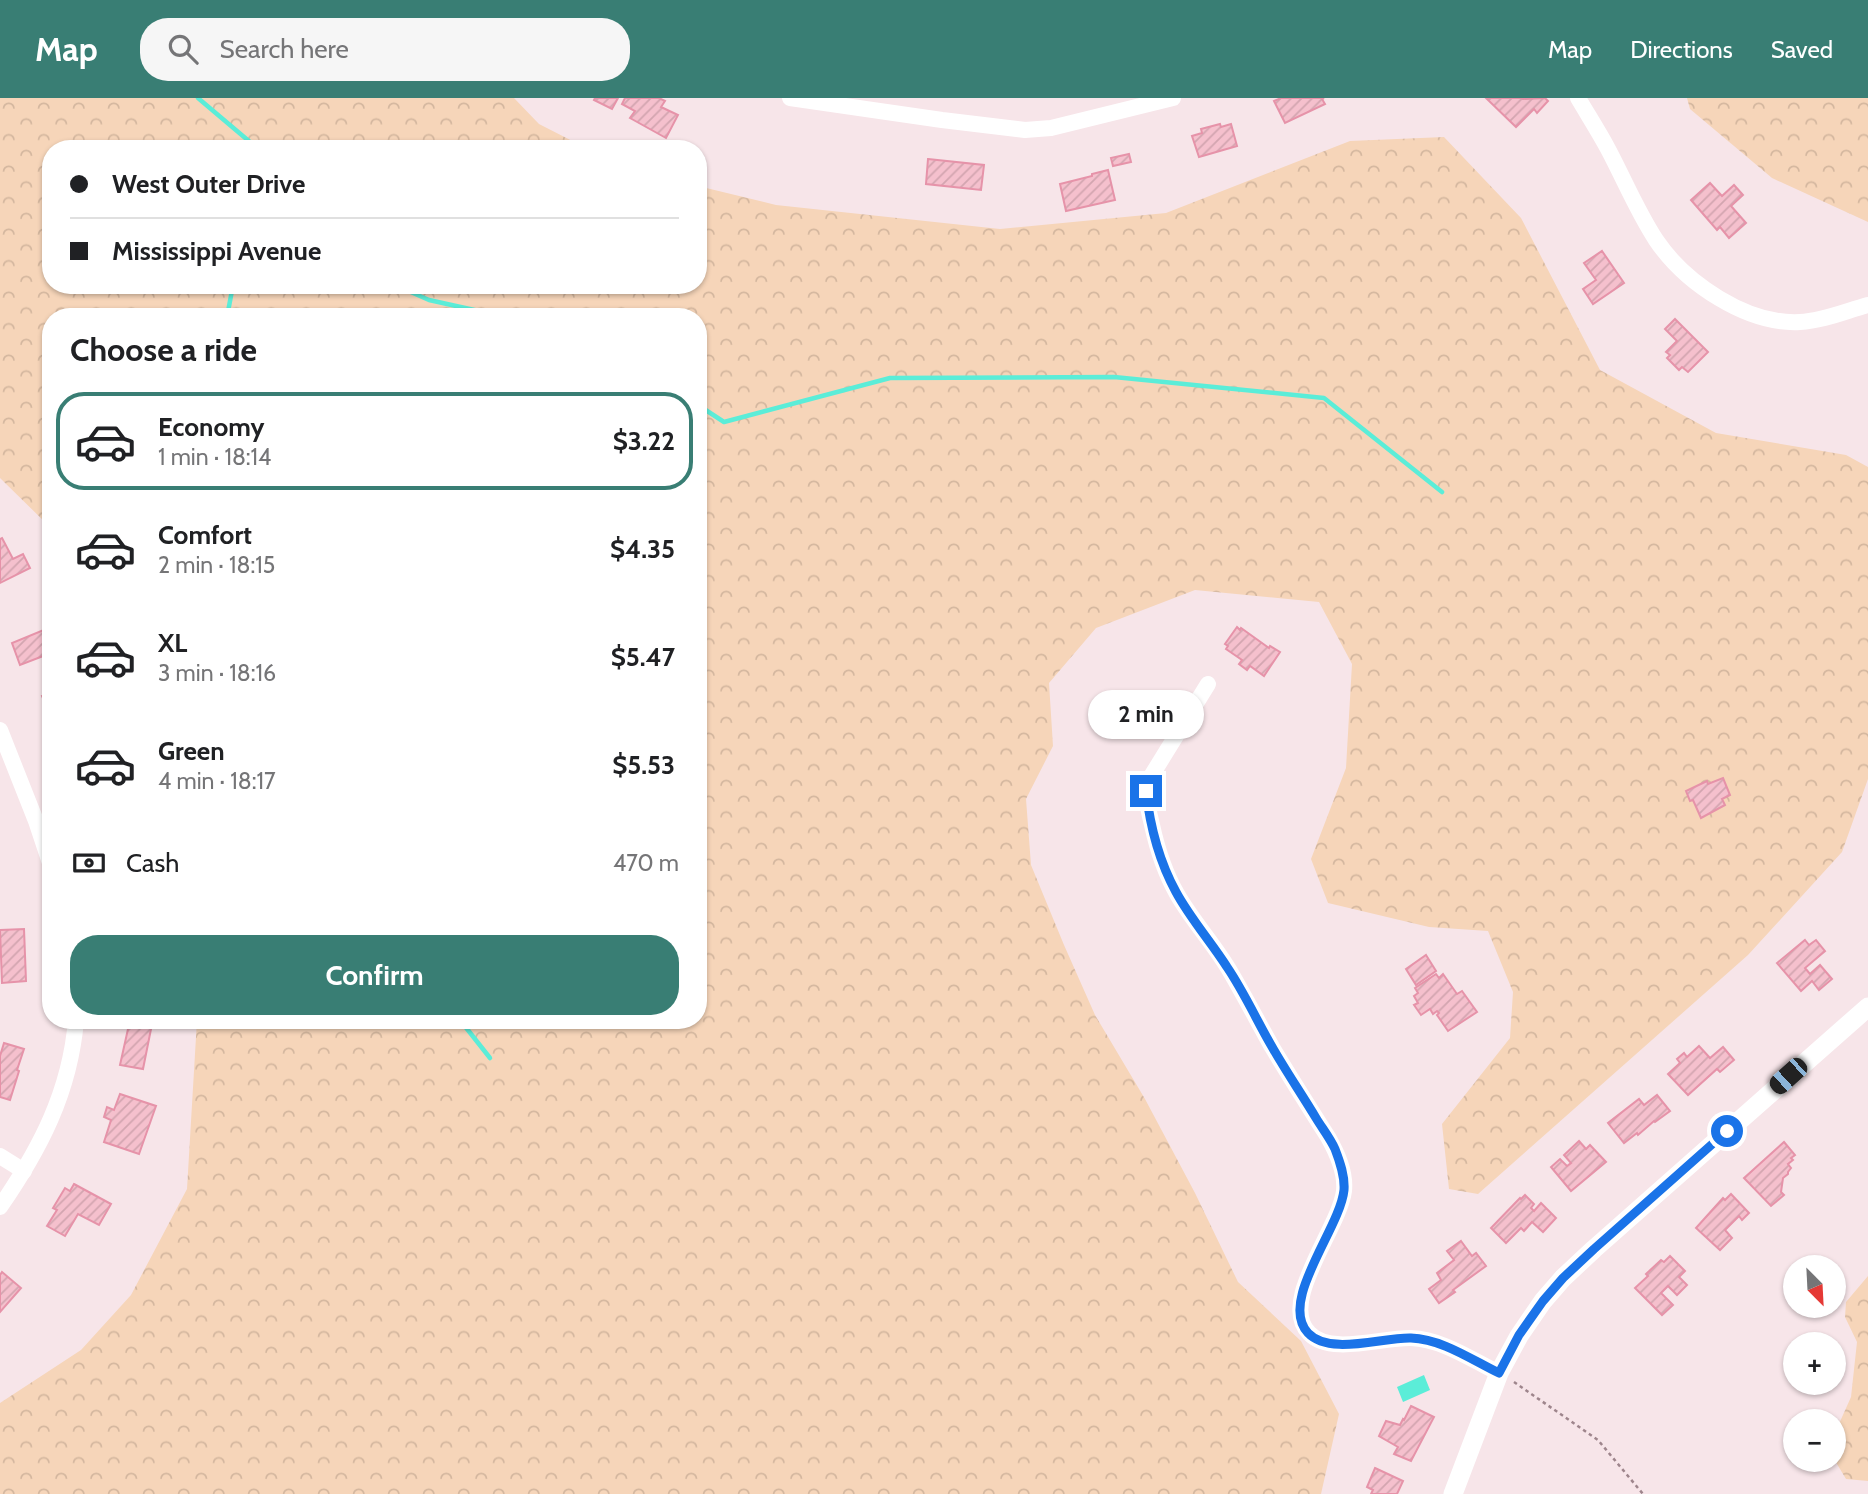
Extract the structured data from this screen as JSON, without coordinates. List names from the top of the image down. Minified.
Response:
{"north":"bottom right","page":{"header":"Map","search":"Search here","nav":["Map","Directions","Saved"],"banner":["West Outer Drive","Mississippi Avenue"],"heading":"Choose a ride","list":[{"name":"Economy","note":"1 min · 18:14","value":"$3.22"},{"name":"Comfort","note":"2 min · 18:15","value":"$4.35"},{"name":"XL","note":"3 min · 18:16","value":"$5.47"},{"name":"Green","note":"4 min · 18:17","value":"$5.53"}],"bubble":"2 min","pay":["Cash","470 m"],"buttons":"Confirm","map_buttons":["+","−"]}}
